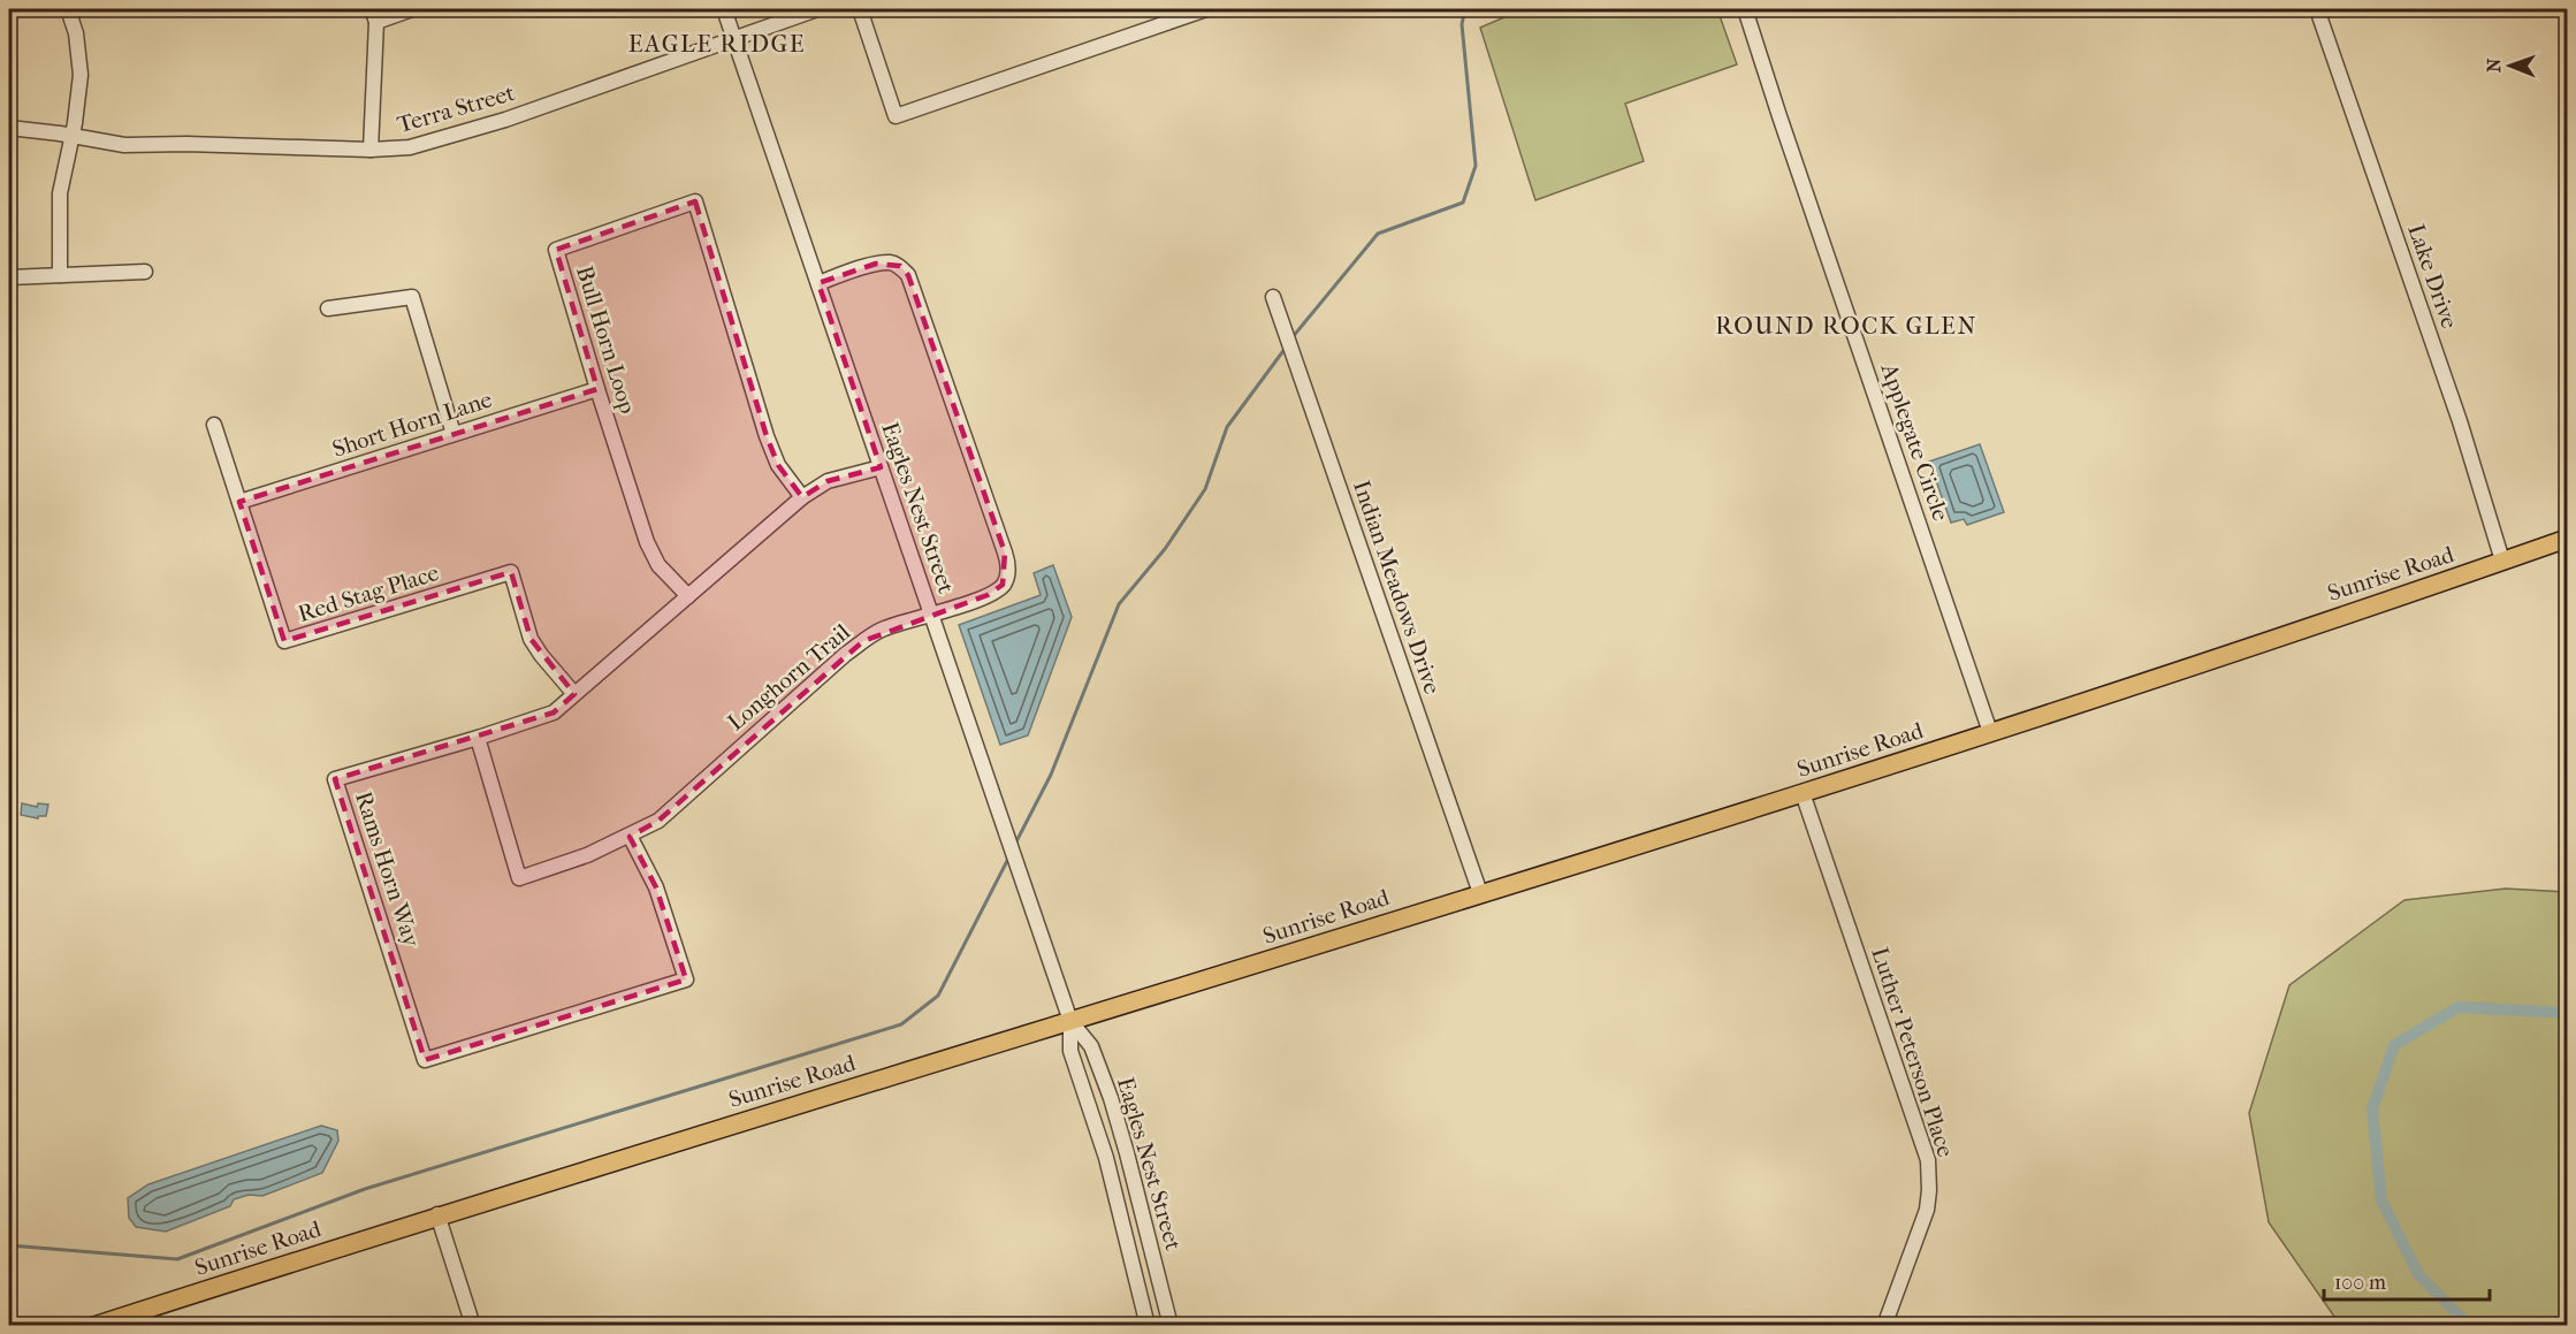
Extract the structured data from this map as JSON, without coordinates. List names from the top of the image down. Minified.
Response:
{"streets":{"main road":["Sunrise Road"],"street":["Terra Street","Lake Drive","Bull Horn Loop","Short Horn Lane","Applegate Circle","Eagles Nest Street","Indian Meadows Drive","Red Stag Place","Longhorn Trail","Rams Horn Way","Luther Peterson Place"]},"crossings":[["Terra Street","Eagles Nest Street"],["Lake Drive","Sunrise Road"],["Bull Horn Loop","Short Horn Lane"],["Bull Horn Loop","Rams Horn Way"],["Short Horn Lane","Red Stag Place"],["Applegate Circle","Sunrise Road"],["Eagles Nest Street","Sunrise Road"],["Eagles Nest Street","Longhorn Trail"],["Eagles Nest Street","Rams Horn Way"],["Sunrise Road","Indian Meadows Drive"],["Sunrise Road","Luther Peterson Place"],["Red Stag Place","Rams Horn Way"],["Longhorn Trail","Rams Horn Way"]],"districts":["EAGLE RIDGE","ROUND ROCK GLEN"],"scale_bar":"100 m","north":"left"}
